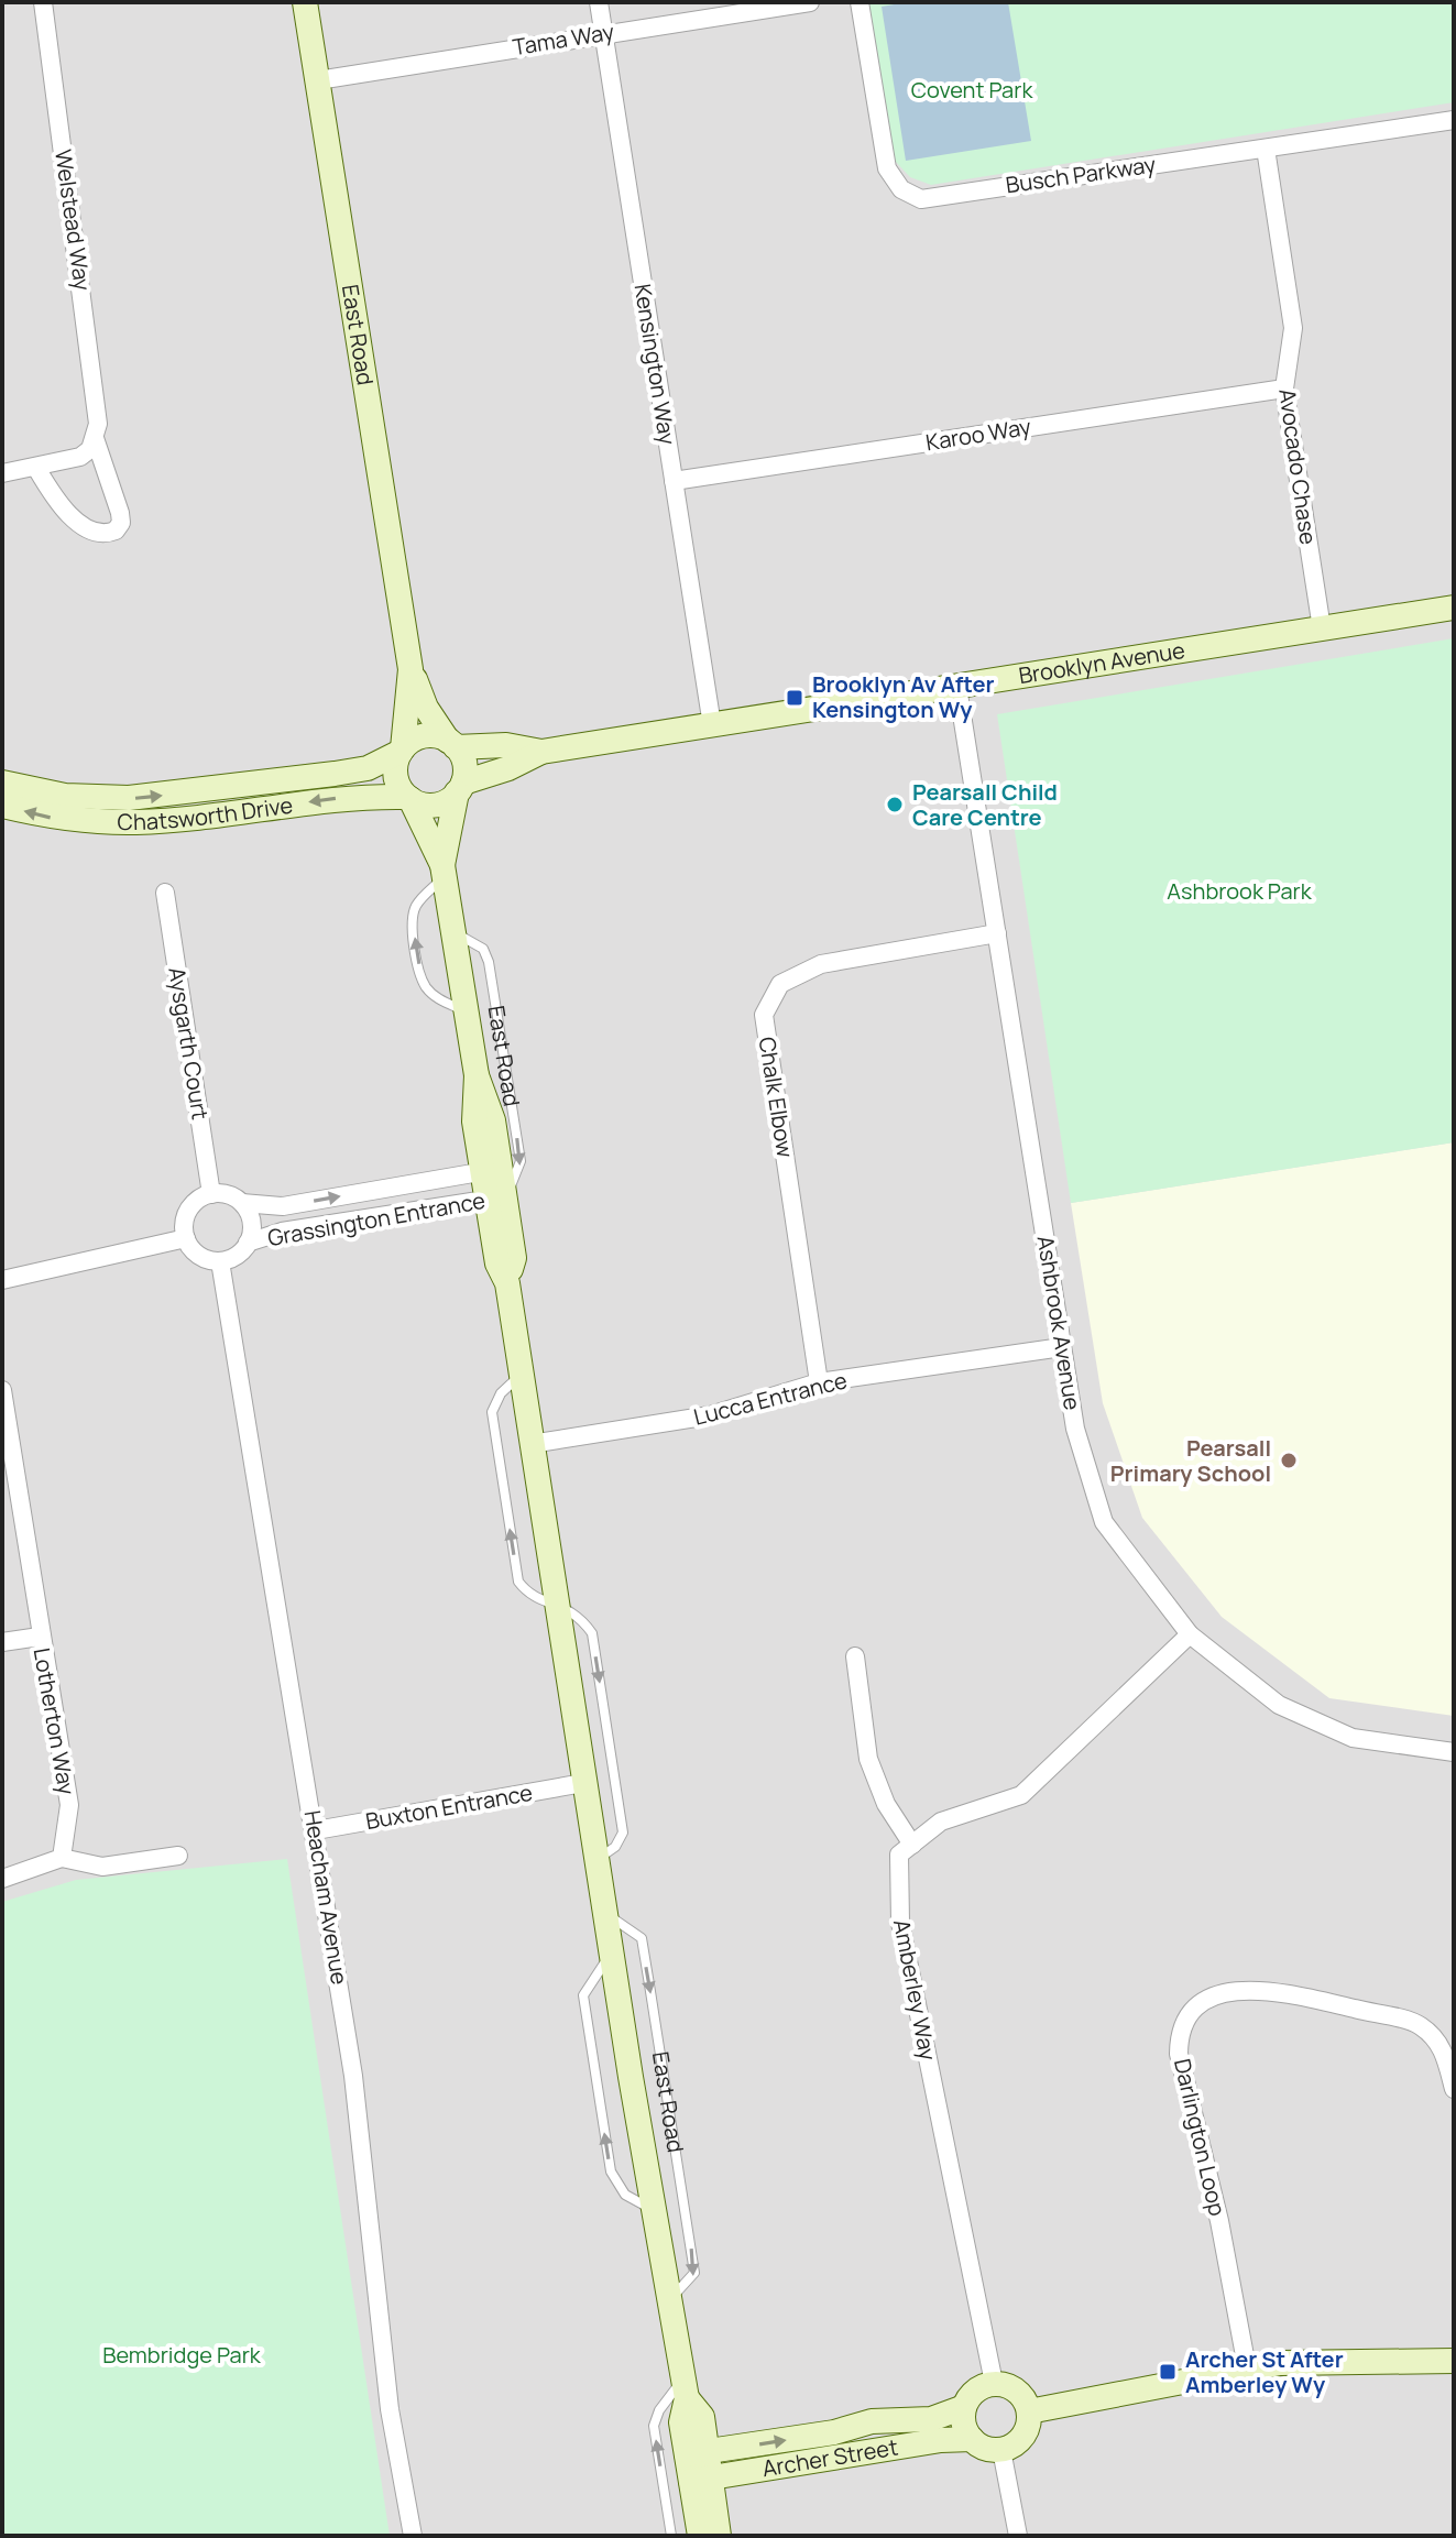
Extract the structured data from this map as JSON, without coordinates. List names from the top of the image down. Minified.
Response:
{"streets":{"street":["Tama Way","Busch Parkway","Welstead Way","East Road","Kensington Way","Karoo Way","Avocado Chase","Brooklyn Avenue","Chatsworth Drive","Aysgarth Court","Chalk Elbow","Grassington Entrance","Ashbrook Avenue","Lucca Entrance","Lotherton Way","Buxton Entrance","Heacham Avenue","Amberley Way","Darlington Loop","Archer Street"]},"crossings":[["Tama Way","East Road"],["Tama Way","Kensington Way"],["Busch Parkway","Avocado Chase"],["East Road","Brooklyn Avenue"],["East Road","Chatsworth Drive"],["East Road","Grassington Entrance"],["East Road","Lucca Entrance"],["East Road","Buxton Entrance"],["East Road","Archer Street"],["Kensington Way","Karoo Way"],["Kensington Way","Brooklyn Avenue"],["Karoo Way","Avocado Chase"],["Avocado Chase","Brooklyn Avenue"],["Brooklyn Avenue","Chatsworth Drive"],["Brooklyn Avenue","Ashbrook Avenue"],["Aysgarth Court","Grassington Entrance"],["Aysgarth Court","Heacham Avenue"],["Chalk Elbow","Ashbrook Avenue"],["Chalk Elbow","Lucca Entrance"],["Grassington Entrance","Heacham Avenue"],["Ashbrook Avenue","Lucca Entrance"],["Buxton Entrance","Heacham Avenue"],["Amberley Way","Archer Street"]],"parks":["Covent Park","Ashbrook Park","Bembridge Park"],"places":{"transit":["Brooklyn Av After Kensington Wy","Archer St After Amberley Wy"],"other":["Pearsall Child Care Centre","Pearsall Primary School"]}}
